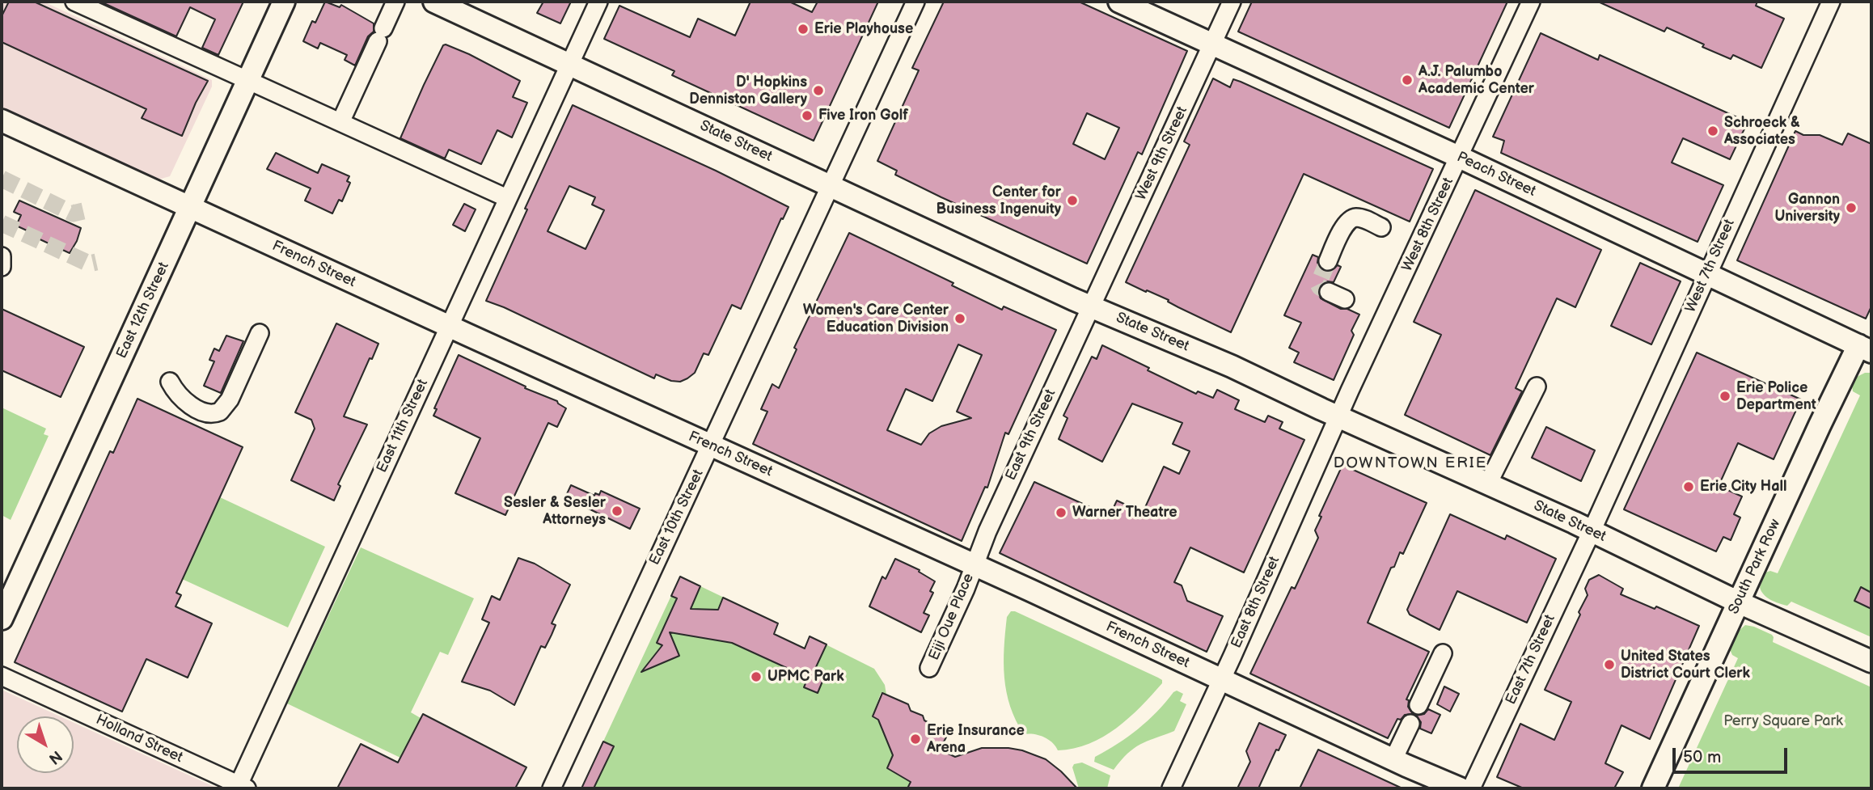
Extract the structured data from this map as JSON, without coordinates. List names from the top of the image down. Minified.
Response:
{"streets":{"main road":["State Street","Peach Street","French Street","East 12th Street","South Park Row"],"street":["West 9th Street","West 8th Street","West 7th Street","East 11th Street","East 9th Street","East 10th Street","East 8th Street","Eiji Oue Place","East 7th Street","Holland Street"]},"crossings":[["State Street","West 9th Street"],["State Street","West 8th Street"],["State Street","West 7th Street"],["State Street","East 11th Street"],["State Street","East 9th Street"],["State Street","East 10th Street"],["State Street","South Park Row"],["State Street","East 8th Street"],["State Street","East 7th Street"],["West 9th Street","Peach Street"],["West 9th Street","East 9th Street"],["Peach Street","West 8th Street"],["Peach Street","West 7th Street"],["Peach Street","South Park Row"],["West 8th Street","East 8th Street"],["French Street","East 12th Street"],["French Street","East 11th Street"],["French Street","East 9th Street"],["French Street","East 10th Street"],["French Street","East 8th Street"],["French Street","Eiji Oue Place"],["West 7th Street","East 7th Street"],["East 11th Street","Holland Street"],["East 9th Street","Eiji Oue Place"]],"districts":["DOWNTOWN ERIE"],"parks":["Perry Square Park"],"places":["Erie Playhouse","A.J. Palumbo Academic Center","D' Hopkins Denniston Gallery","Five Iron Golf","Schroeck & Associates","Center for Business Ingenuity","Gannon University","Women's Care Center Education Division","Erie Police Department","Erie City Hall","Sesler & Sesler Attorneys","Warner Theatre","United States District Court Clerk","UPMC Park","Erie Insurance Arena"],"scale_bar":"50 m","north":"bottom right"}
